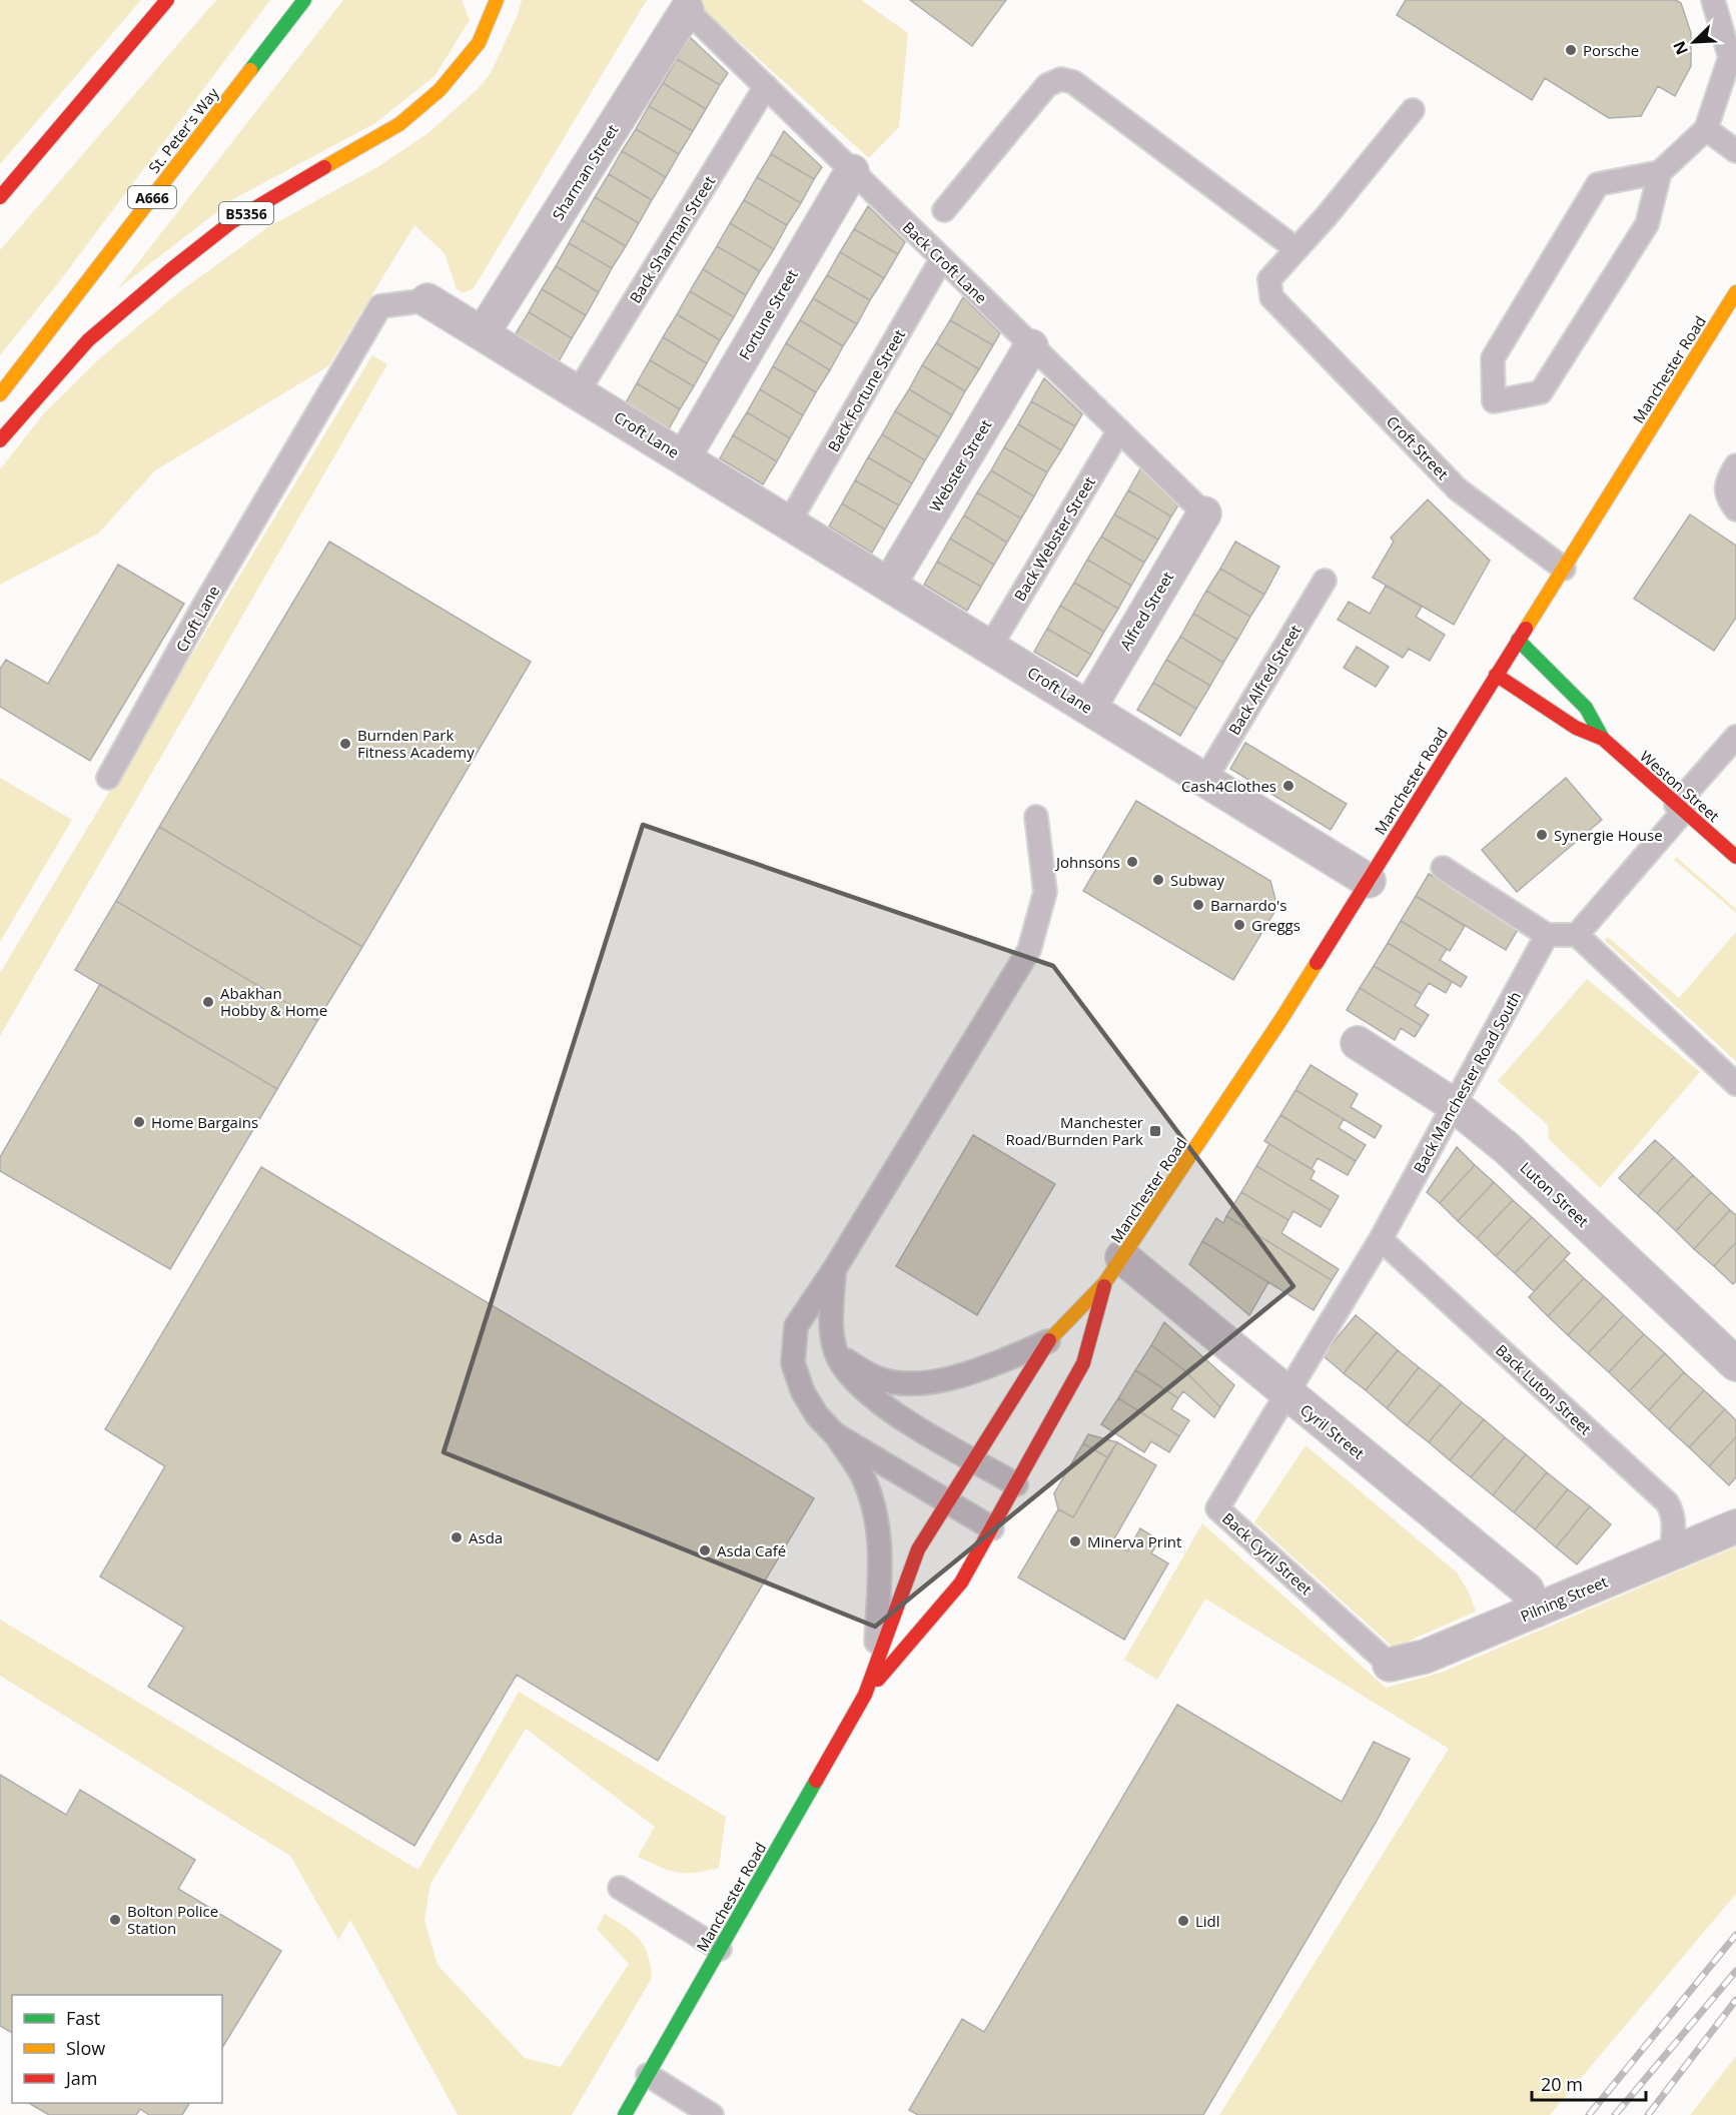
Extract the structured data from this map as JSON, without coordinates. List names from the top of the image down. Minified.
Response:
{"streets":{"main road":["St. Peter's Way","A666","B5356","Manchester Road","Weston Street"],"street":["Sharman Street","Fortune Street","Croft Lane","Webster Street","Alfred Street","Luton Street","Cyril Street","Pilning Street"],"lane":["Back Sharman Street","Back Croft Lane","Back Fortune Street","Croft Street","Back Webster Street","Back Alfred Street","Back Manchester Road South","Back Luton Street","Back Cyril Street"]},"crossings":[["Sharman Street","Back Croft Lane"],["Sharman Street","Croft Lane"],["Back Sharman Street","Back Croft Lane"],["Back Sharman Street","Croft Lane"],["Back Croft Lane","Fortune Street"],["Back Croft Lane","Back Fortune Street"],["Back Croft Lane","Webster Street"],["Back Croft Lane","Back Webster Street"],["Back Croft Lane","Alfred Street"],["Fortune Street","Croft Lane"],["Manchester Road","Croft Lane"],["Manchester Road","Croft Street"],["Manchester Road","Weston Street"],["Manchester Road","Cyril Street"],["Back Fortune Street","Croft Lane"],["Croft Lane","Webster Street"],["Croft Lane","Back Webster Street"],["Croft Lane","Alfred Street"],["Croft Lane","Back Alfred Street"],["Back Manchester Road South","Luton Street"],["Back Manchester Road South","Back Luton Street"],["Back Manchester Road South","Cyril Street"],["Back Manchester Road South","Back Cyril Street"],["Back Luton Street","Pilning Street"],["Cyril Street","Back Cyril Street"],["Cyril Street","Pilning Street"],["Back Cyril Street","Pilning Street"]],"places":{"other":["Porsche","Burnden Park Fitness Academy","Cash4Clothes","Synergie House","Johnsons","Subway","Barnardo's","Greggs","Abakhan Hobby & Home","Home Bargains","Asda","Minerva Print","Asda Café","Bolton Police Station","Lidl"],"transit":["Manchester Road/Burnden Park"]},"legend":["Fast","Slow","Jam"],"scale_bar":"20 m","north":"bottom left"}
